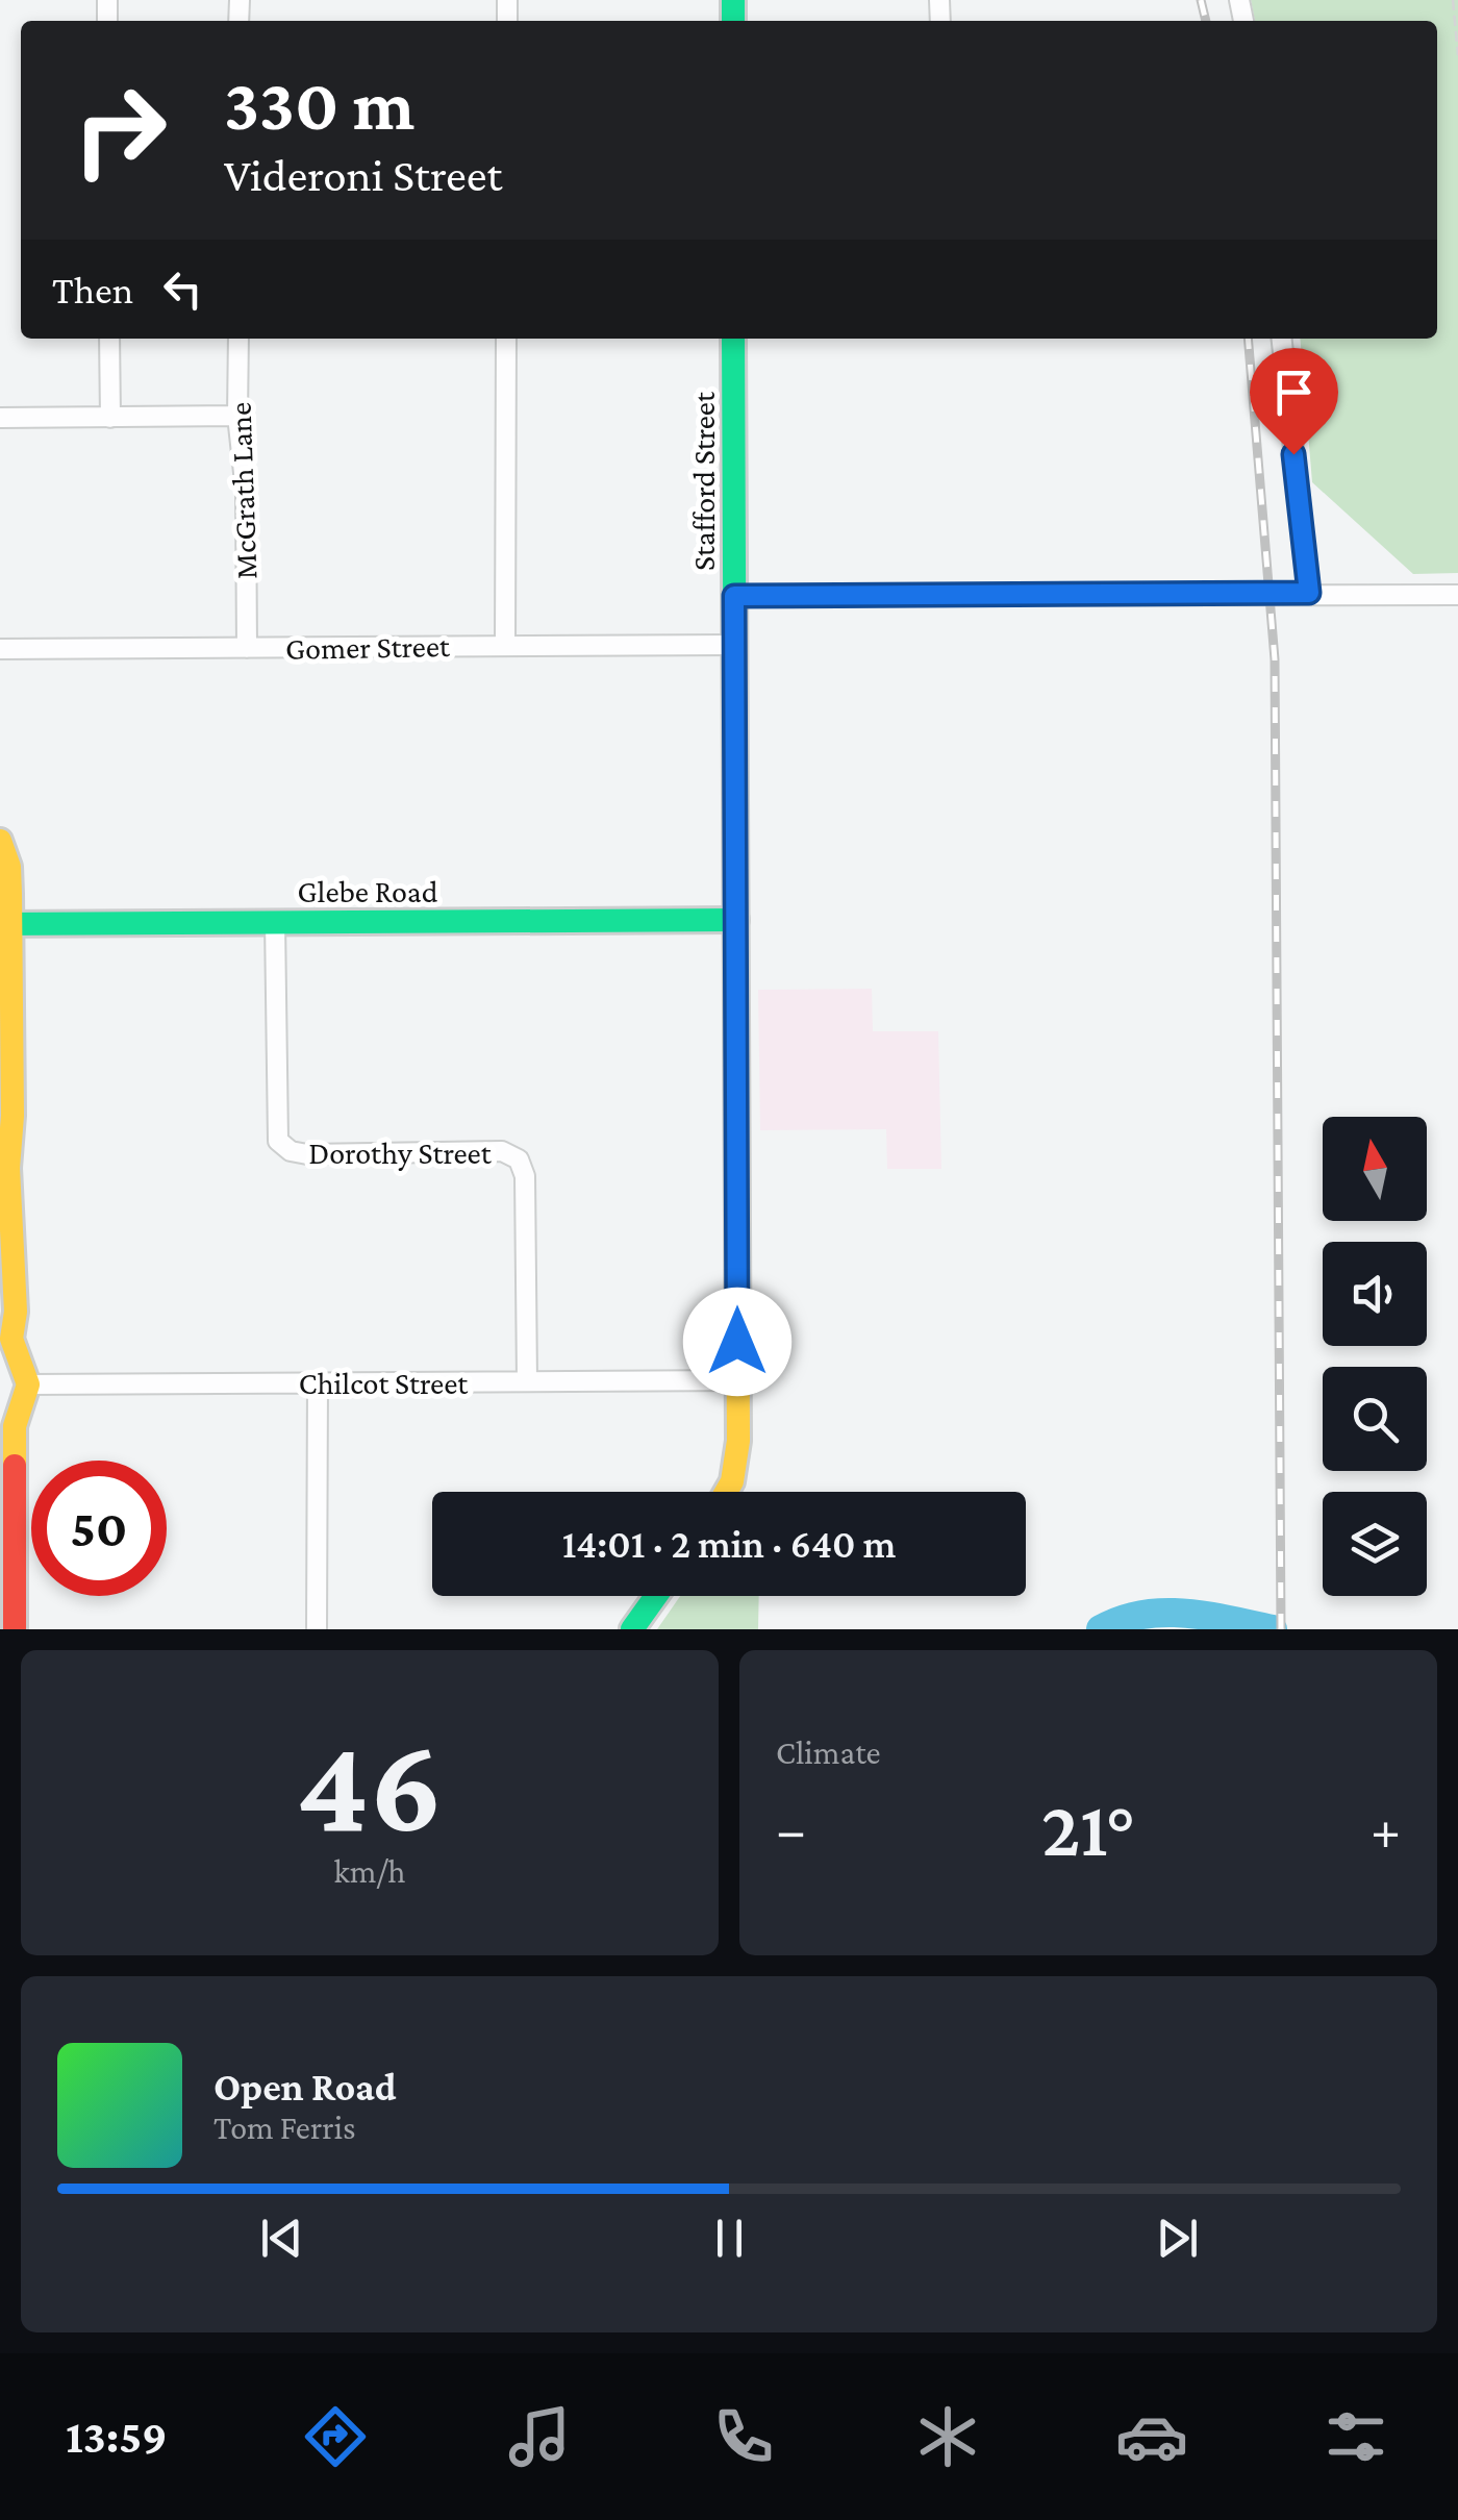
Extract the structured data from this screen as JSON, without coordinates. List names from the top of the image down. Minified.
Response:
{"streets":{"street":["Stafford Street","McGrath Lane","Gomer Street","Glebe Road","Dorothy Street","Chilcot Street"]},"crossings":[["Stafford Street","Gomer Street"],["Stafford Street","Glebe Road"],["Stafford Street","Chilcot Street"],["McGrath Lane","Gomer Street"],["Glebe Road","Dorothy Street"],["Dorothy Street","Chilcot Street"]],"north":"top","page":{"turn":["330 m","Videroni Street"],"then":"Then","limit":"50","trip":"14:01 · 2 min · 640 m","tile":[["46","km/h"],"Climate"],"heat":["−","21°","+"],"song":["Open Road","Tom Ferris"],"tabs":"13:59"}}
